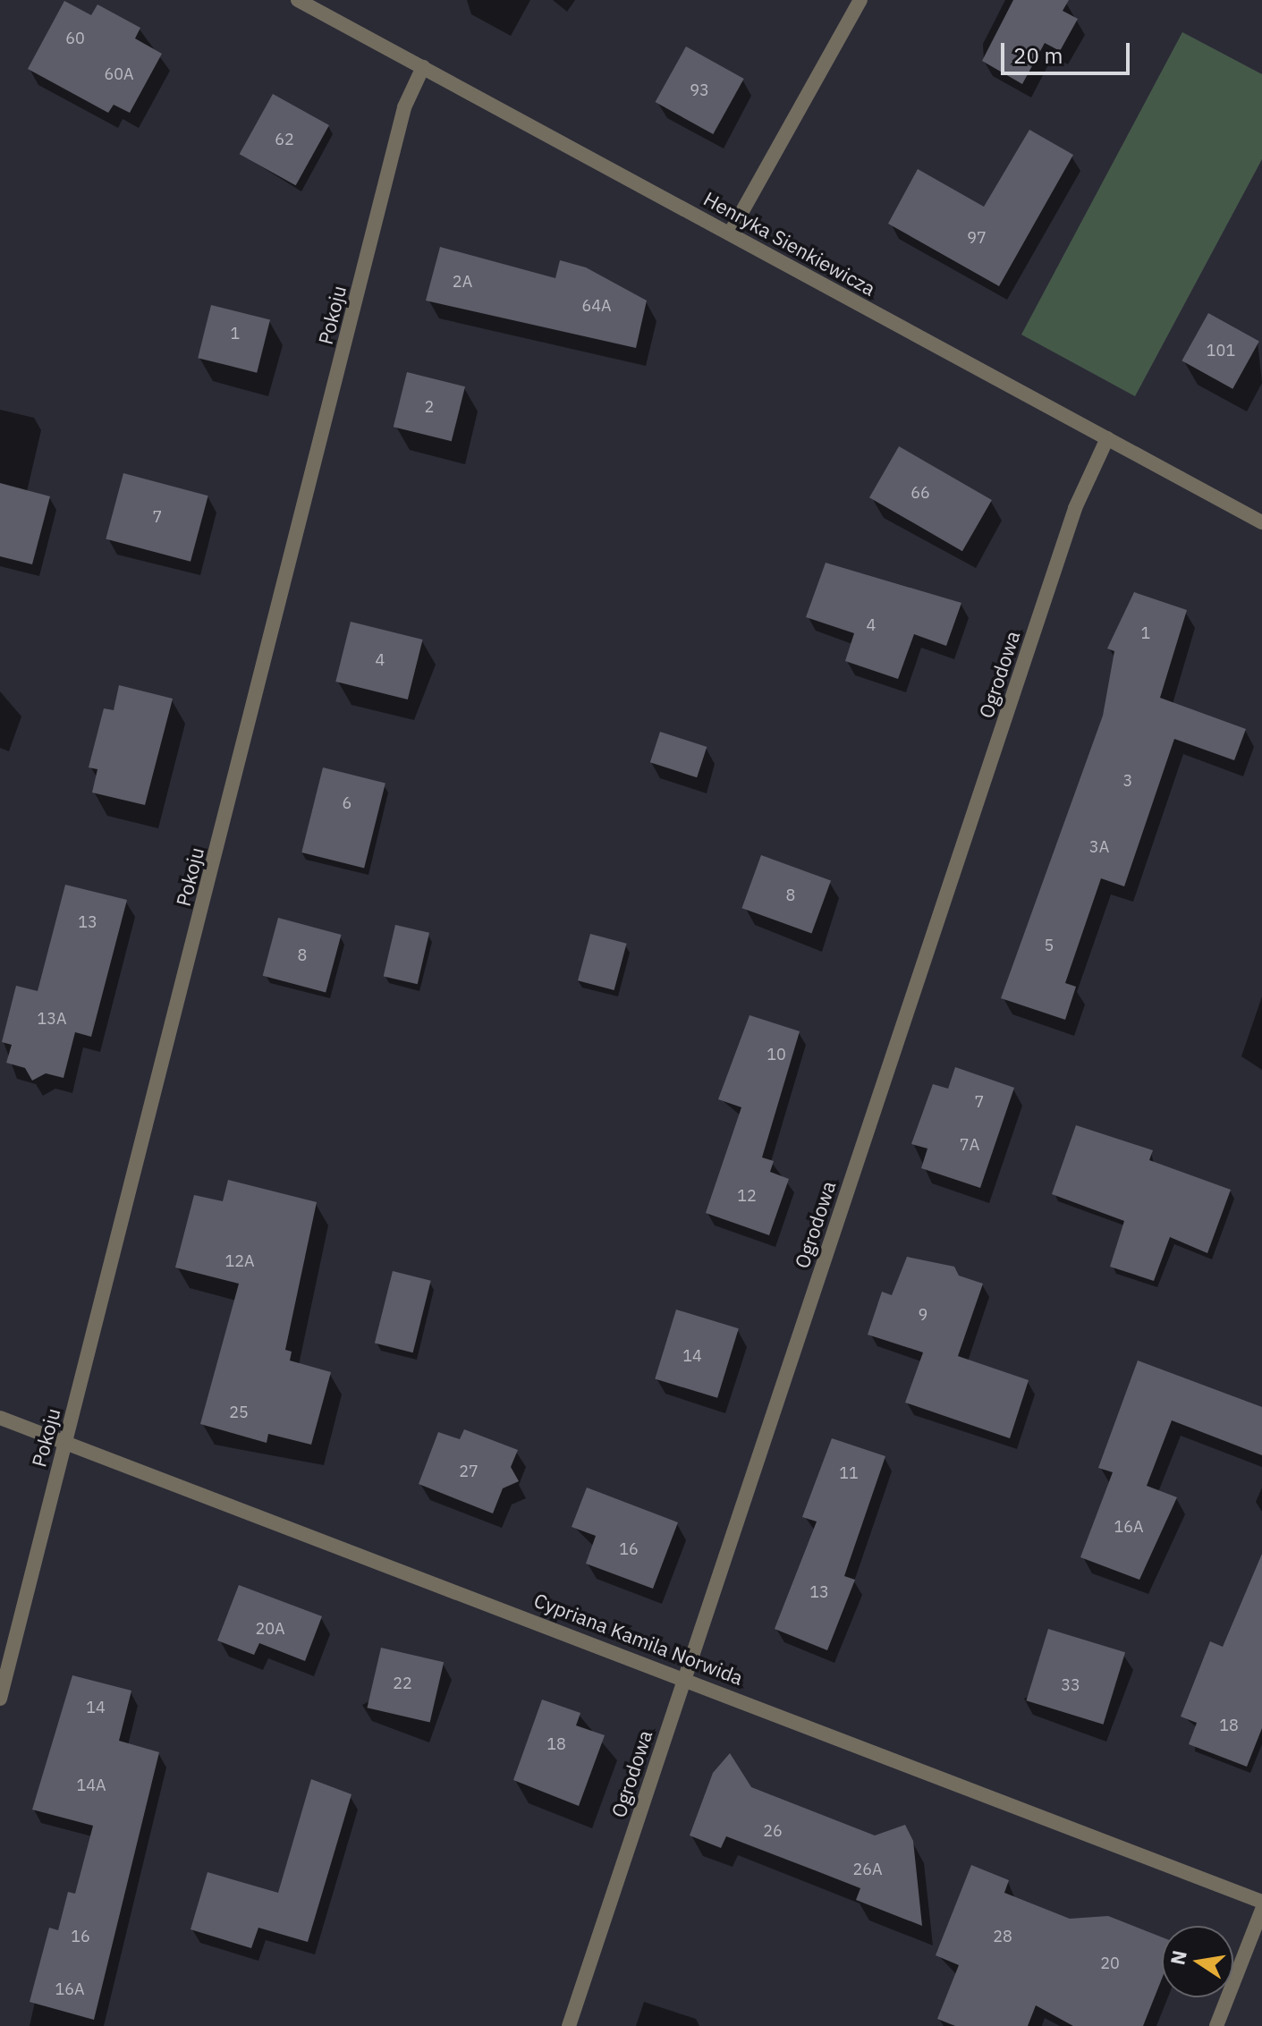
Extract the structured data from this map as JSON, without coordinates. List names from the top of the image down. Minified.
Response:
{"streets":{"street":["Henryka Sienkiewicza","Pokoju","Ogrodowa","Cypriana Kamila Norwida"]},"crossings":[["Henryka Sienkiewicza","Pokoju"],["Henryka Sienkiewicza","Ogrodowa"],["Pokoju","Cypriana Kamila Norwida"],["Ogrodowa","Cypriana Kamila Norwida"]],"house_numbers":["60","60A","93","62","97","2A","64A","1","101","2","66","7","4","1","4","3","6","3A","8","13","5","8","13A","10","7","7A","12","12A","9","14","25","27","11","16A","16","13","20A","22","33","14","18","18","14A","26","26A","16","28","20","16A"],"scale_bar":"20 m","north":"left"}
